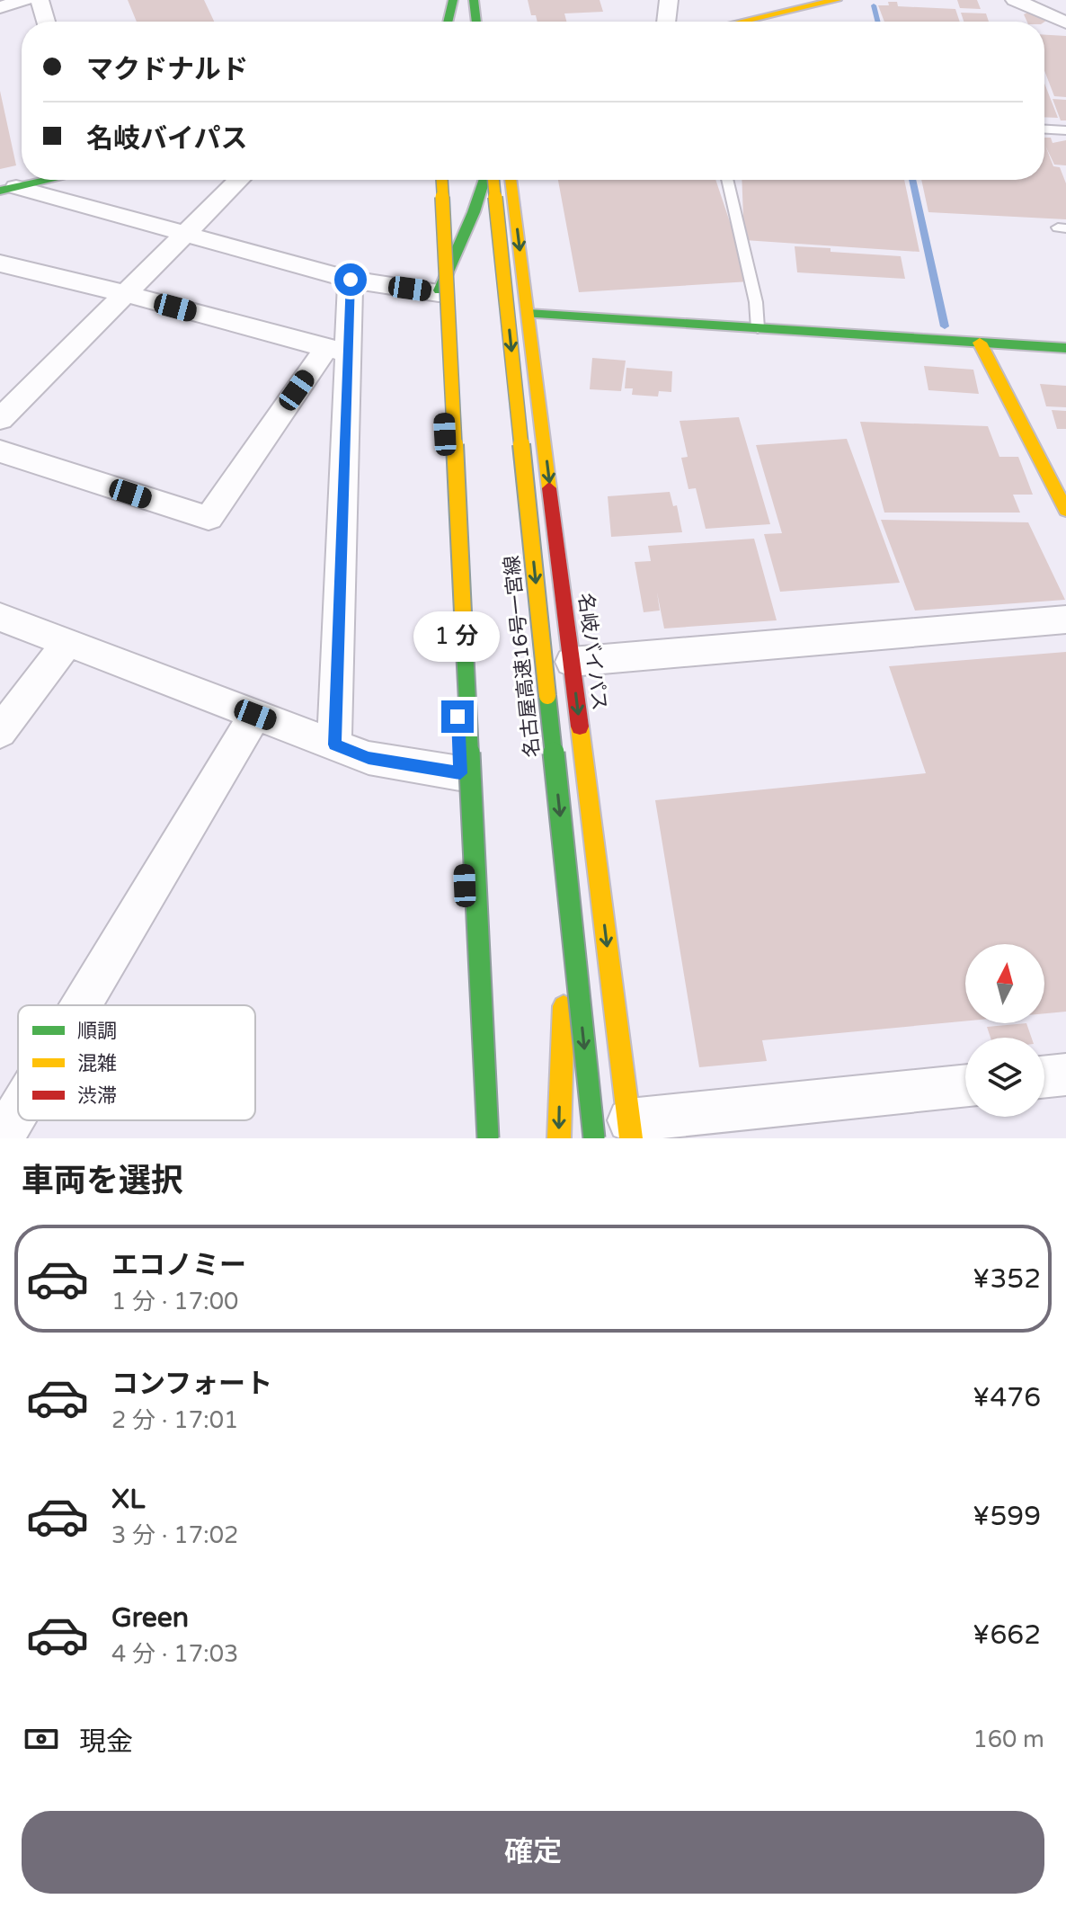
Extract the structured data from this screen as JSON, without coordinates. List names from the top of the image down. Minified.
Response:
{"streets":{"main road":["名岐バイパス","名古屋高速16号一宮線"]},"crossings":[["名岐バイパス","名古屋高速16号一宮線"]],"legend":["順調","混雑","渋滞"],"north":"top","page":{"banner":["マクドナルド","名岐バイパス"],"bubble":"1 分","heading":"車両を選択","list":[{"name":"エコノミー","note":"1 分 · 17:00","value":"¥352"},{"name":"コンフォート","note":"2 分 · 17:01","value":"¥476"},{"name":"XL","note":"3 分 · 17:02","value":"¥599"},{"name":"Green","note":"4 分 · 17:03","value":"¥662"}],"pay":["現金","160 m"],"buttons":"確定"}}
